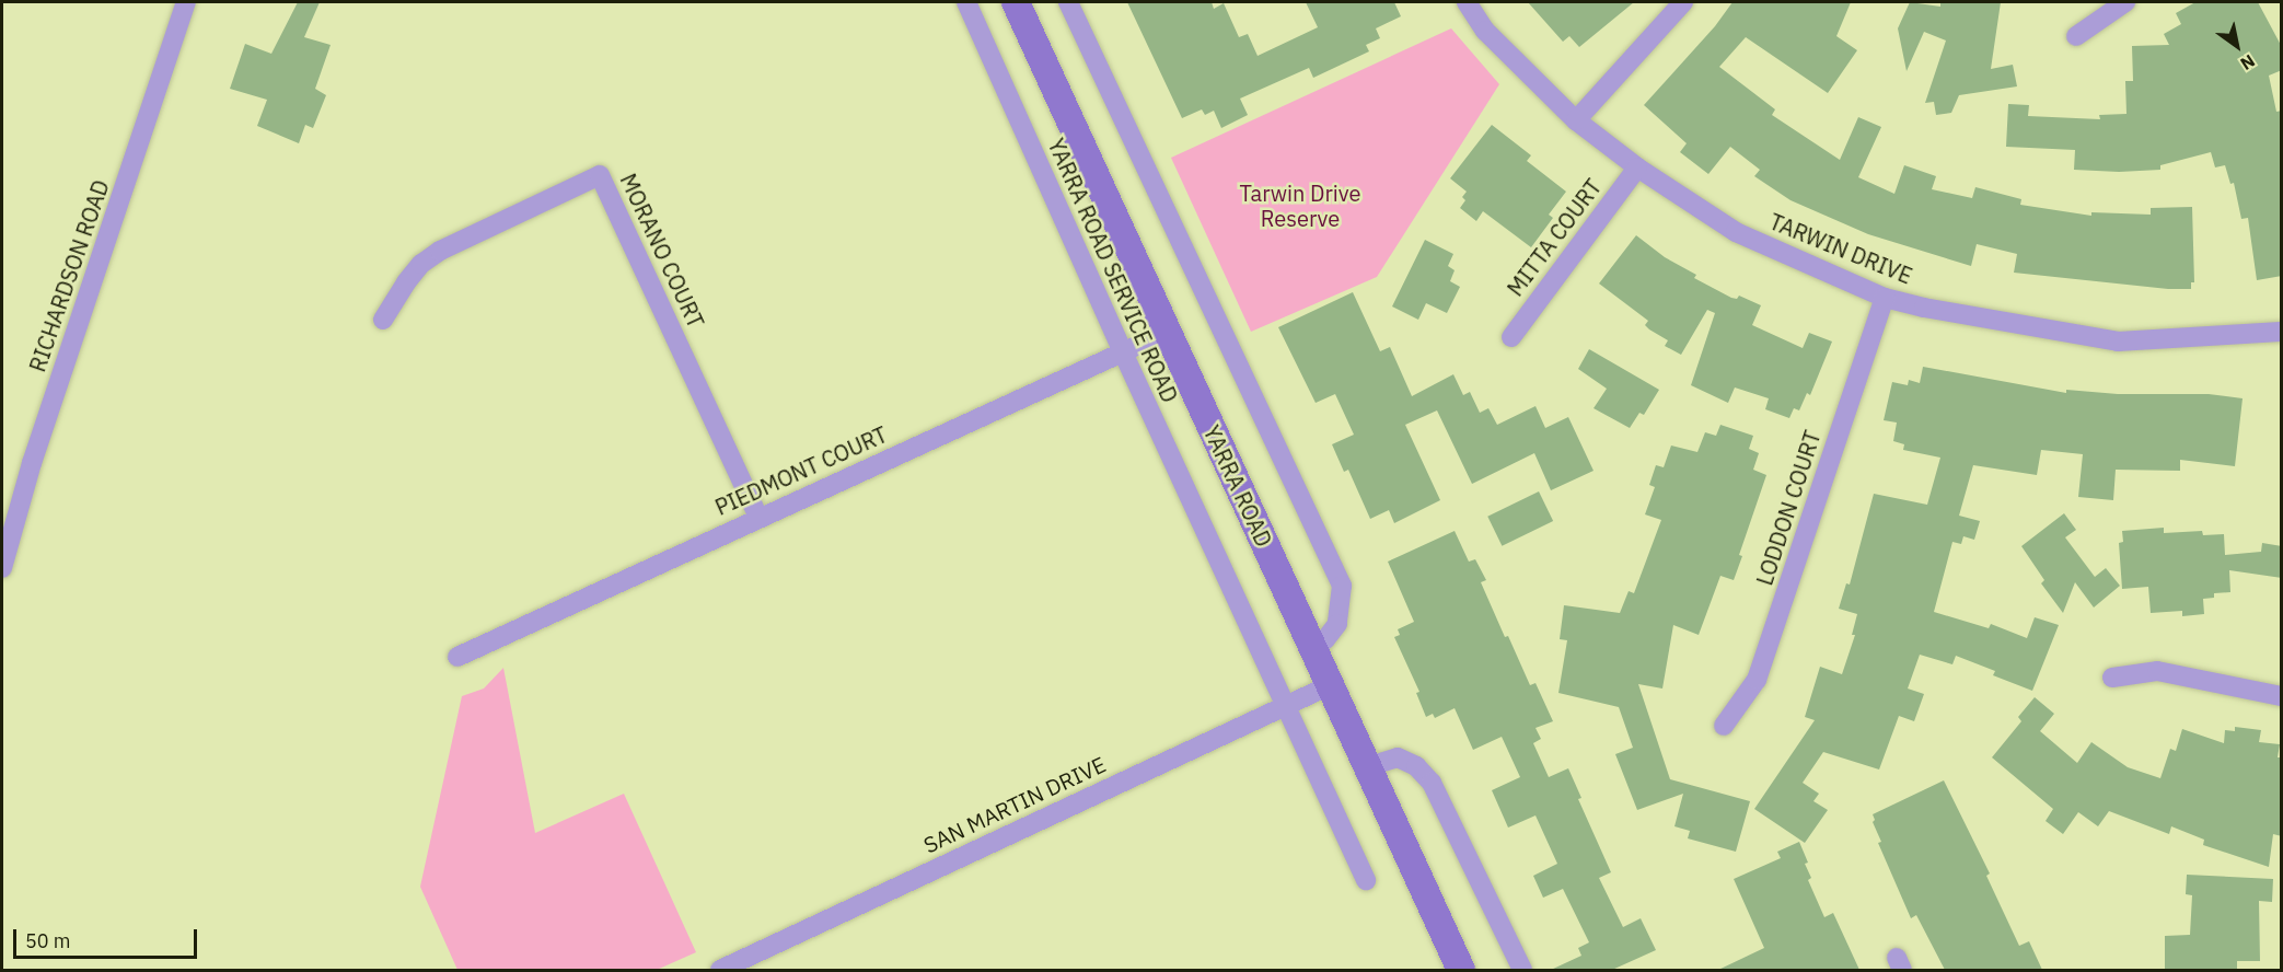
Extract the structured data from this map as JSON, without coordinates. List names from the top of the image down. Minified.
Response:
{"streets":{"main road":["YARRA ROAD"],"street":["MITTA COURT","TARWIN DRIVE","MORANO COURT","YARRA ROAD SERVICE ROAD","RICHARDSON ROAD","PIEDMONT COURT","LODDON COURT","SAN MARTIN DRIVE"]},"crossings":[["MITTA COURT","TARWIN DRIVE"],["TARWIN DRIVE","LODDON COURT"],["MORANO COURT","PIEDMONT COURT"],["YARRA ROAD SERVICE ROAD","PIEDMONT COURT"],["YARRA ROAD SERVICE ROAD","SAN MARTIN DRIVE"],["PIEDMONT COURT","YARRA ROAD"],["YARRA ROAD","SAN MARTIN DRIVE"]],"parks":["Tarwin Drive Reserve"],"scale_bar":"50 m","north":"bottom right"}
